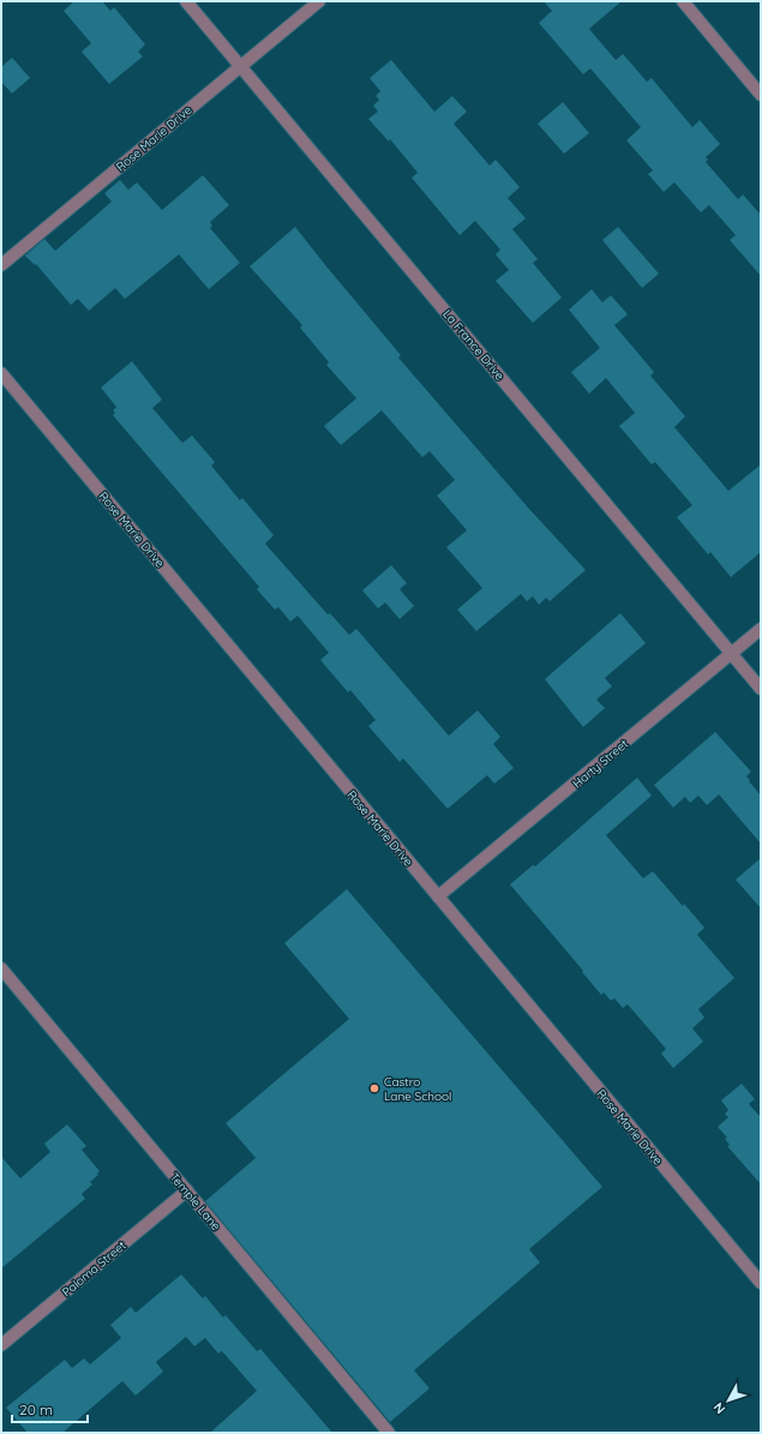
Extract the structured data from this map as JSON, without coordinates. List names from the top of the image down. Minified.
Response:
{"streets":{"street":["Rose Marie Drive","La France Drive","Harty Street","Temple Lane","Paloma Street"]},"crossings":[["Rose Marie Drive","La France Drive"],["Rose Marie Drive","Harty Street"],["La France Drive","Harty Street"],["Temple Lane","Paloma Street"]],"places":["Castro Lane School"],"scale_bar":"20 m","north":"bottom left"}
